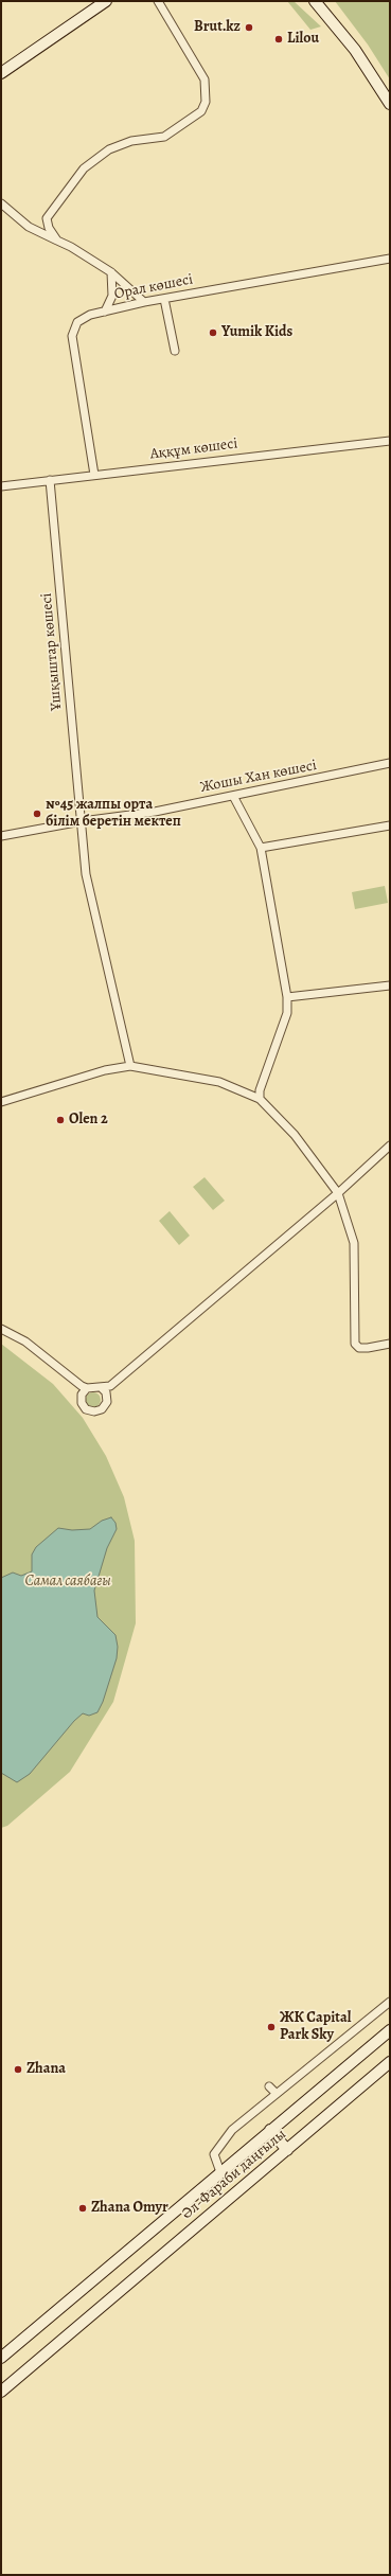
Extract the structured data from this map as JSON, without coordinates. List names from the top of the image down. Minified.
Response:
{"streets":{"main road":["Әл-Фараби даңғылы"],"street":["Орал көшесі","Аққұм көшесі","Ұшқыштар көшесі","Жошы Хан көшесі"]},"crossings":[["Орал көшесі","Аққұм көшесі"],["Аққұм көшесі","Ұшқыштар көшесі"],["Ұшқыштар көшесі","Жошы Хан көшесі"]],"parks":["Самал саябағы"],"places":["Brut.kz","Lilou","Yumik Kids","№45 жалпы орта білім беретін мектеп","Olen 2","ЖК Capital Park Sky","Zhana","Zhana Omyr"]}
